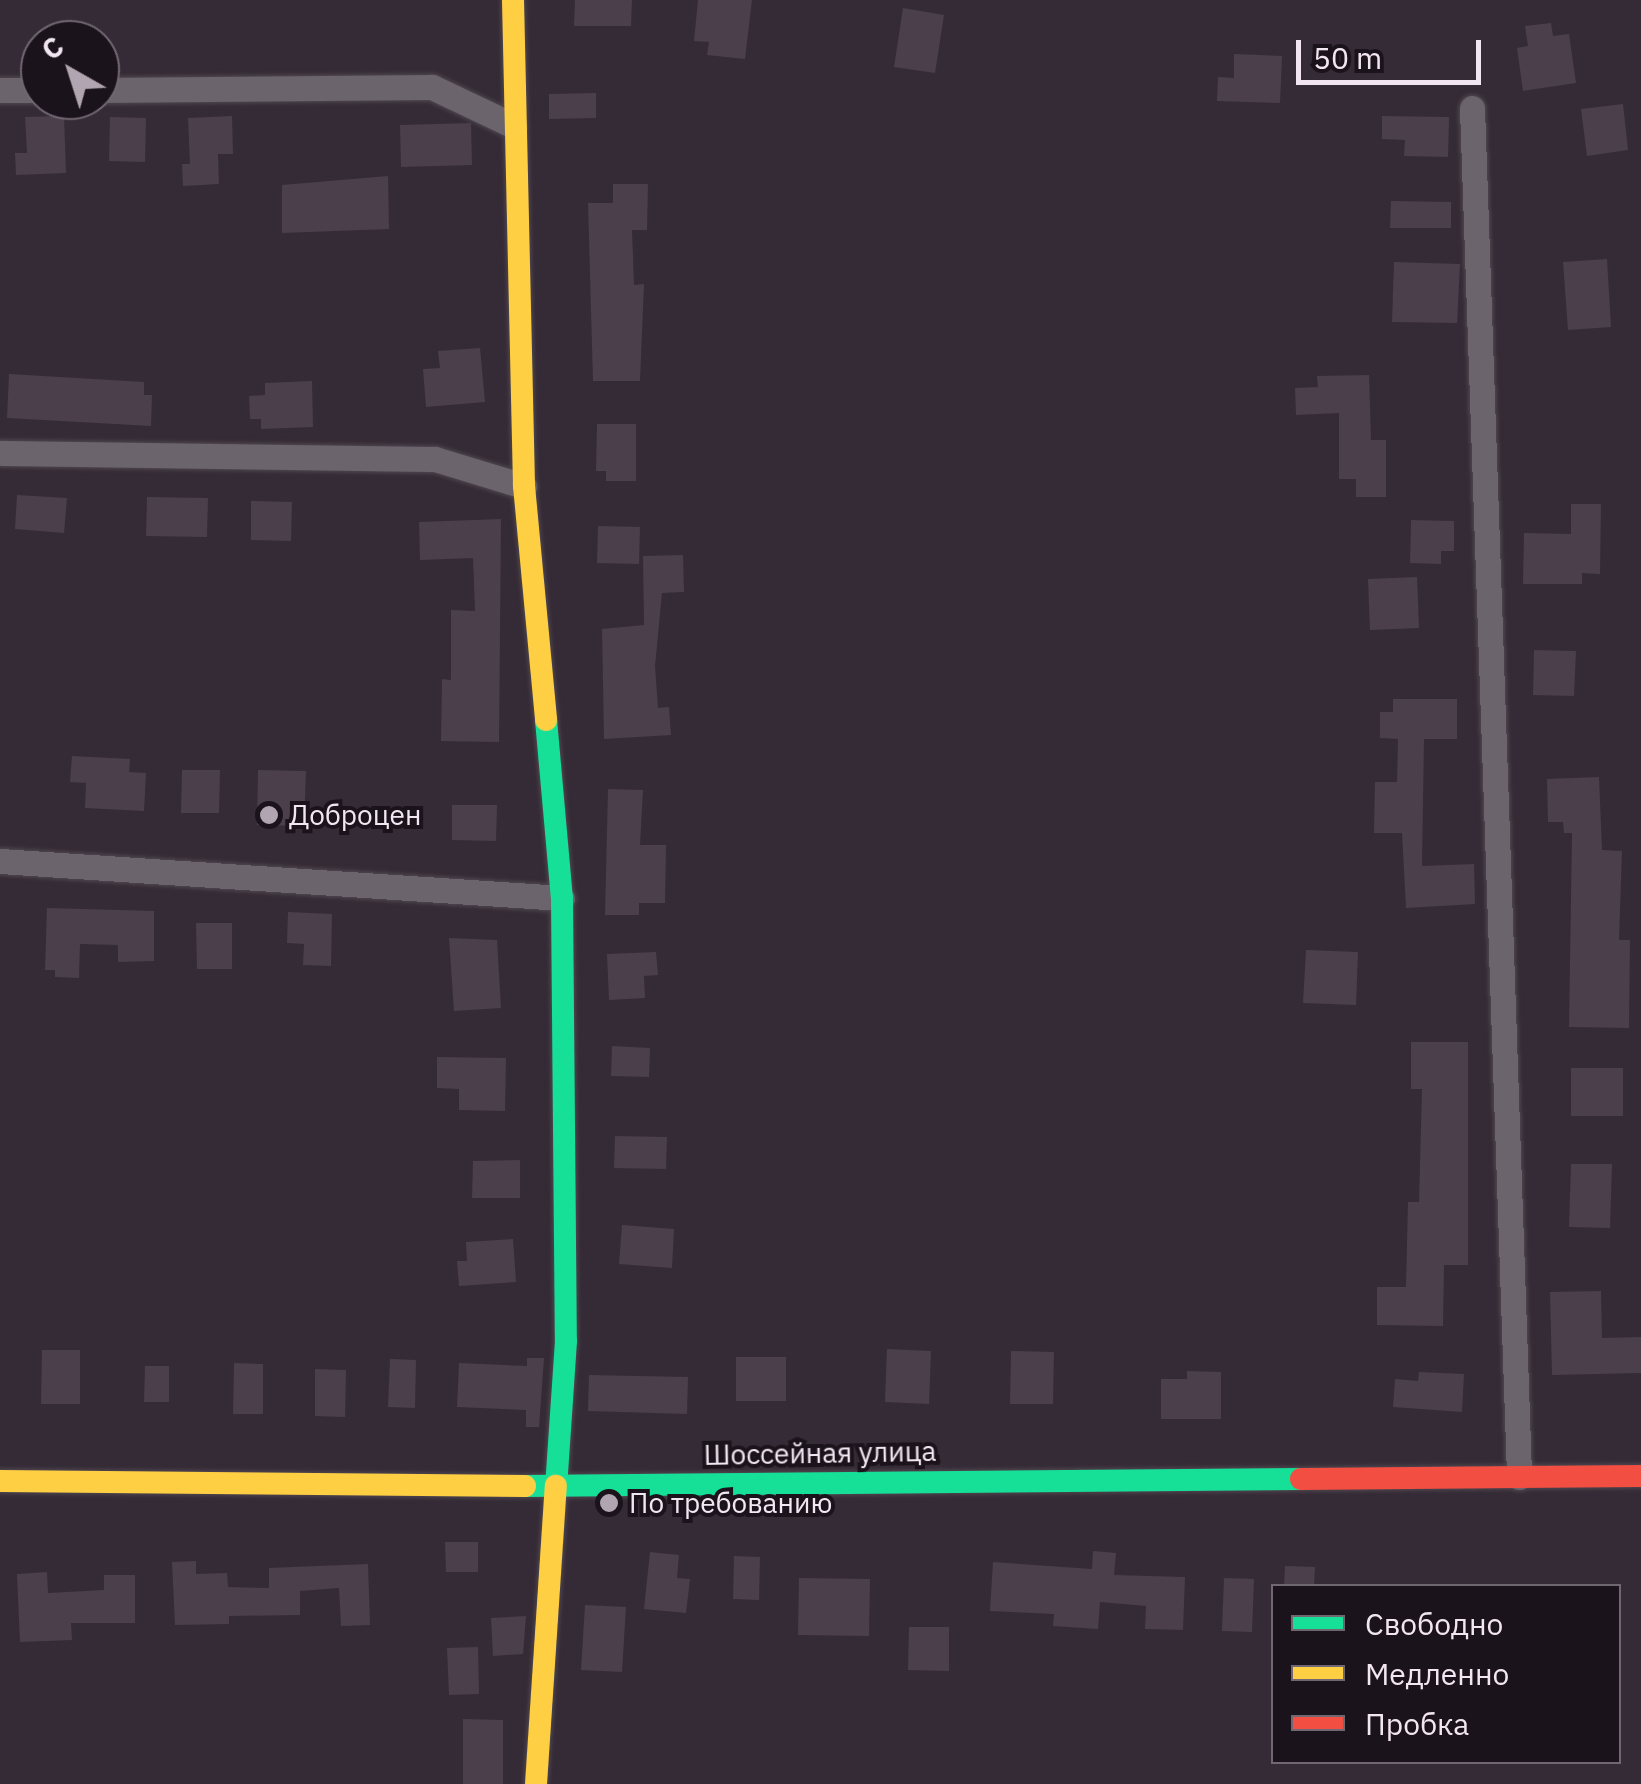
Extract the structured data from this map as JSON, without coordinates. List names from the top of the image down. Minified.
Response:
{"streets":{"street":["Шоссейная улица"]},"places":["Доброцен","По требованию"],"legend":["Свободно","Медленно","Пробка"],"scale_bar":"50 m","north":"top left"}
